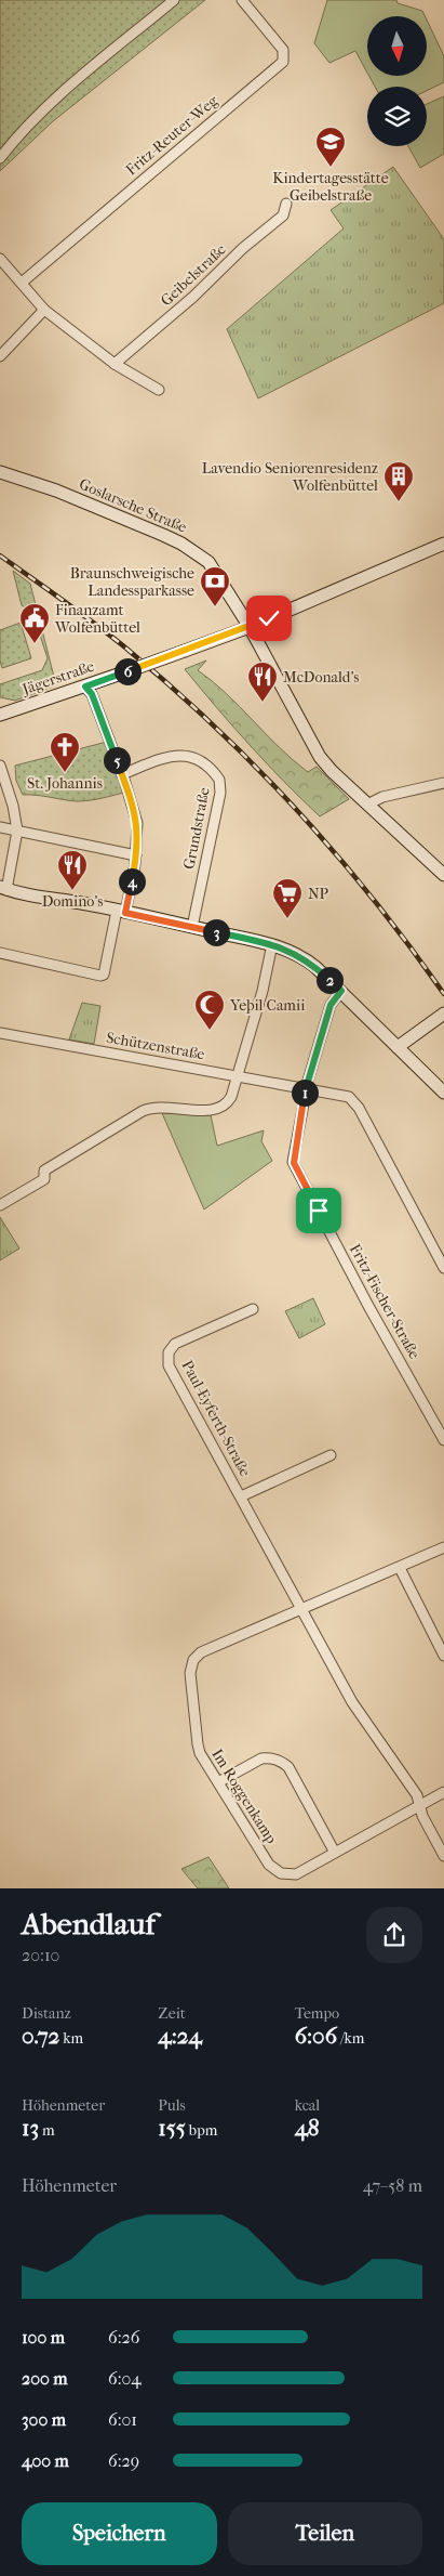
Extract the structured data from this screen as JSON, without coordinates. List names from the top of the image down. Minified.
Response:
{"streets":{"main road":["Goslarsche Straße","Jägerstraße"],"street":["Fritz-Reuter-Weg","Geibelstraße","Grundstraße","Schützenstraße","Fritz-Fischer-Straße","Paul-Eyferth-Straße","Im Roggenkamp"]},"crossings":[["Goslarsche Straße","Jägerstraße"],["Schützenstraße","Fritz-Fischer-Straße"],["Paul-Eyferth-Straße","Im Roggenkamp"]],"places":{"school or university":["Kindertagesstätte Geibelstraße"],"building":["Lavendio Seniorenresidenz Wolfenbüttel"],"bank":["Braunschweigische Landessparkasse"],"public building":["Finanzamt Wolfenbüttel"],"restaurant":["McDonald's","Domino's"],"church":["St. Johannis"],"supermarket":["NP"],"mosque":["Yeþil Camii"]},"north":"bottom","page":{"pins":["6","5","4","3","2","1"],"heading":["Abendlauf","20:10"],"stats":[["Distanz","0.72 km"],["Zeit","4:24"],["Tempo","6:06 /km"],["Höhenmeter","13 m"],["Puls","155 bpm"],["kcal","48"]],"chart":["Höhenmeter","47–58 m"],"list":[{"name":"100 m","note":"6:26"},{"name":"200 m","note":"6:04"},{"name":"300 m","note":"6:01"},{"name":"400 m","note":"6:29"}],"buttons":["Speichern","Teilen"]}}
